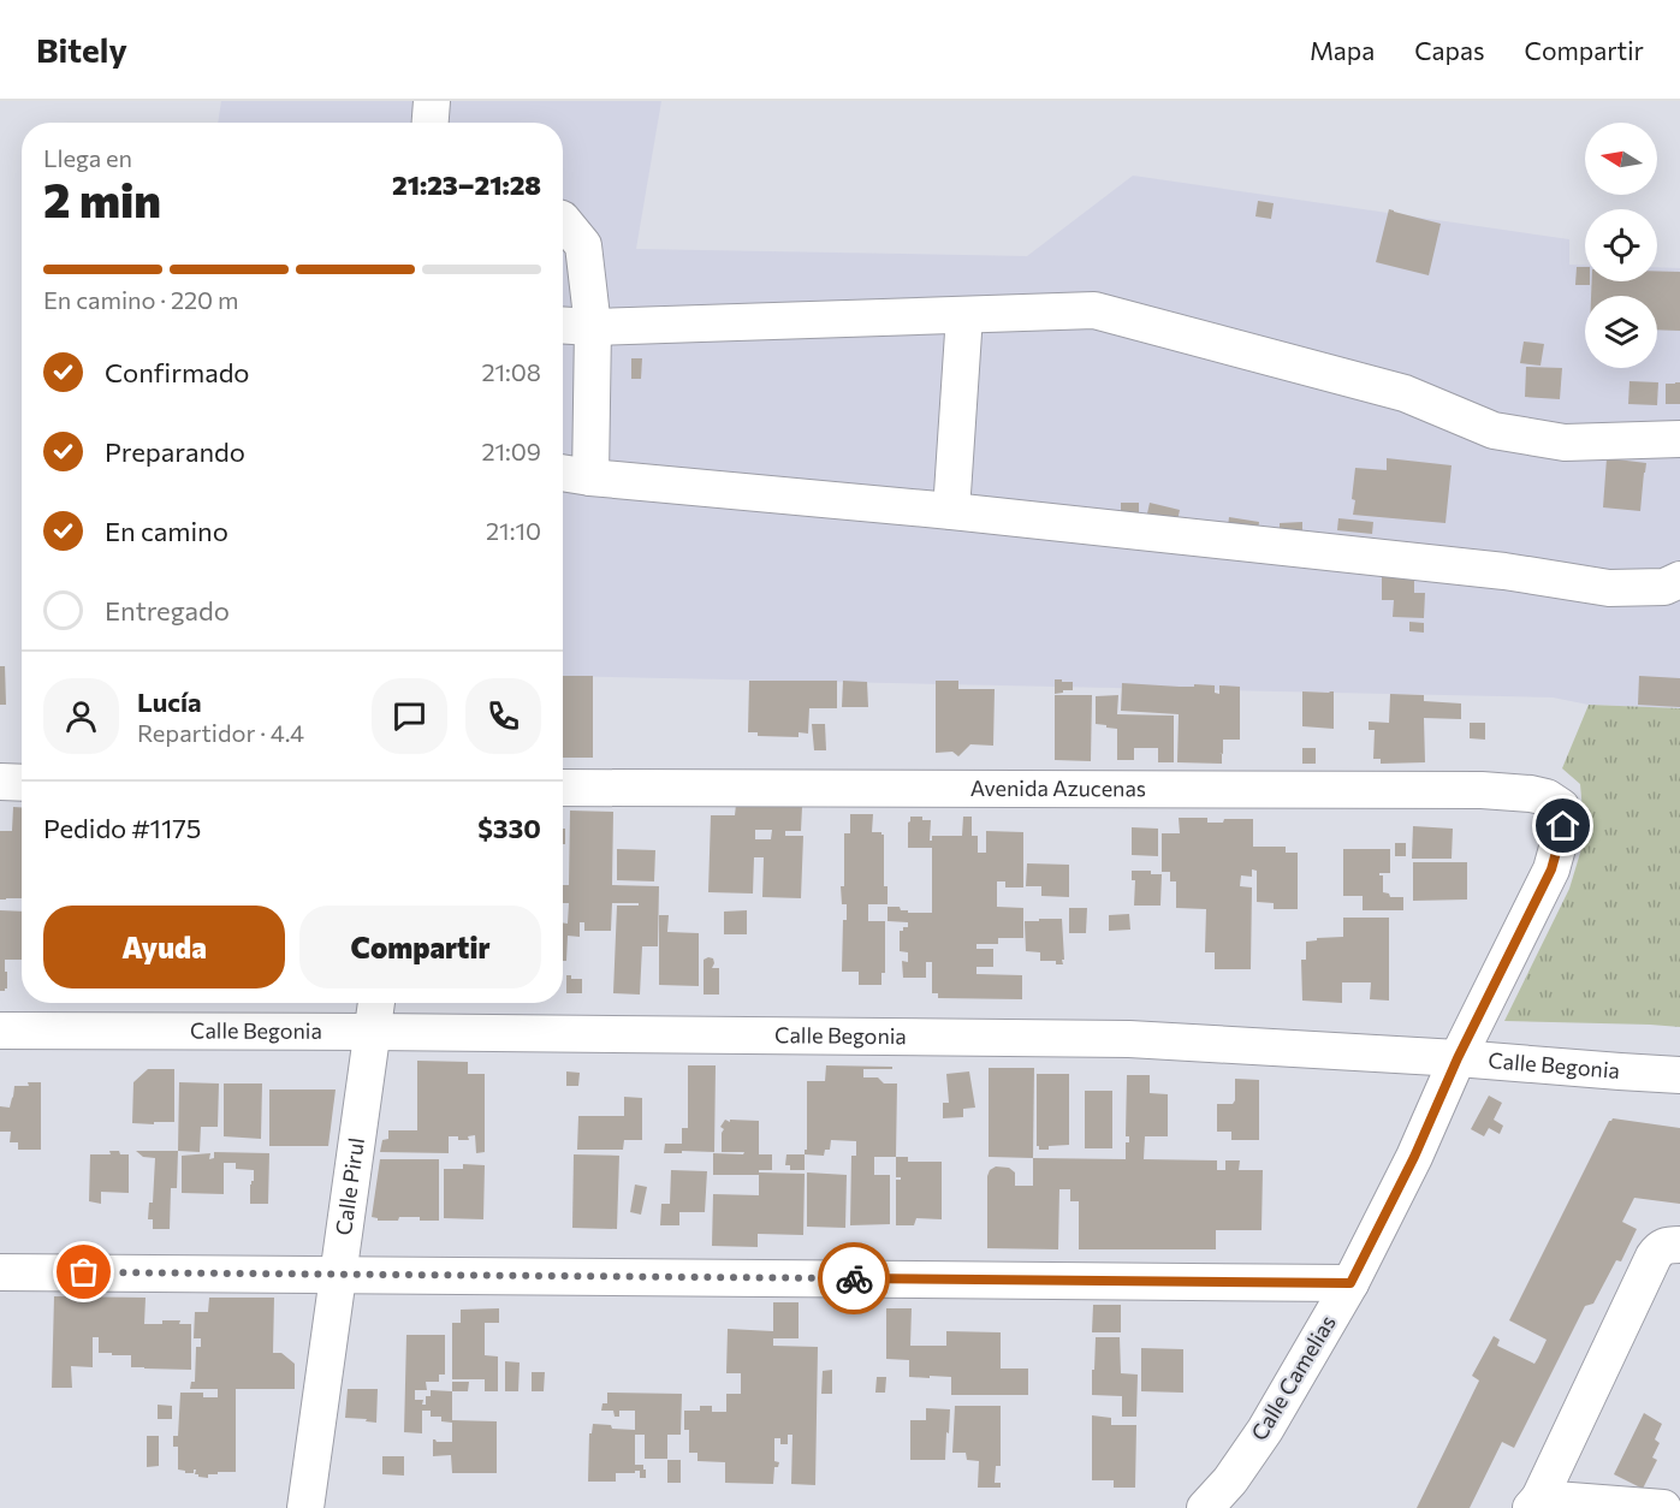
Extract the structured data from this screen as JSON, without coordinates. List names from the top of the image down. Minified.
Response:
{"streets":{"street":["Avenida Azucenas","Calle Begonia","Calle Pirul","Calle Camelias"]},"crossings":[["Avenida Azucenas","Calle Camelias"],["Calle Begonia","Calle Pirul"],["Calle Begonia","Calle Camelias"]],"north":"left","page":{"header":"Bitely","nav":["Mapa","Capas","Compartir"],"heading":["2 min","Llega en","21:23–21:28"],"panel":["Lucía","Repartidor · 4.4","Pedido #1175","$330"],"bar":"En camino · 220 m","list":[["Confirmado","21:08"],["Preparando","21:09"],["En camino","21:10"],"Entregado"],"buttons":["Ayuda","Compartir"]}}
